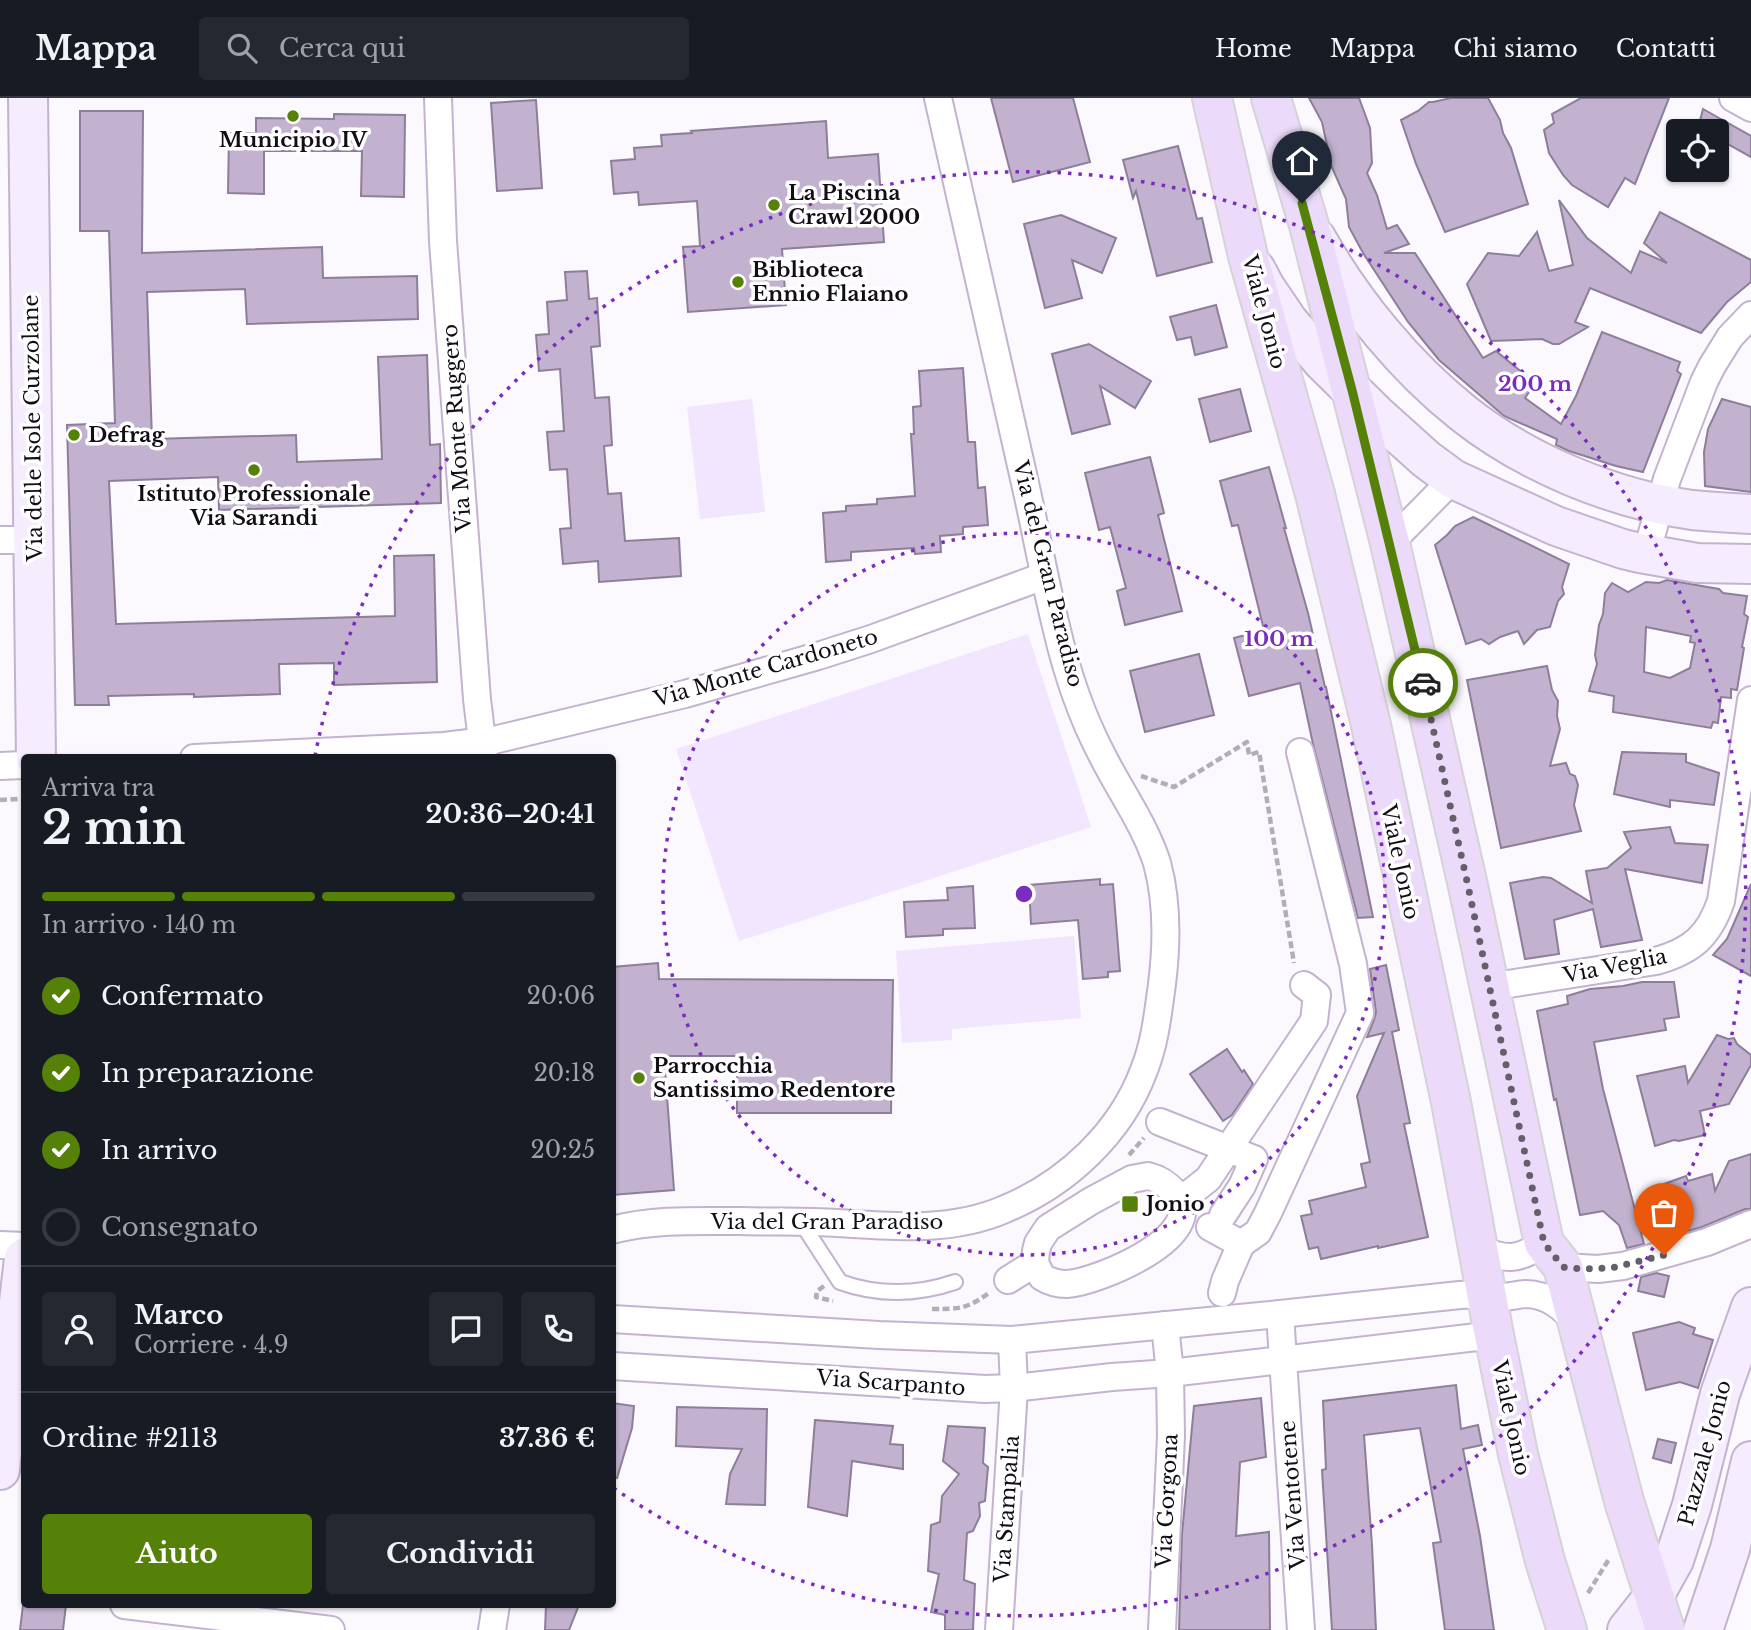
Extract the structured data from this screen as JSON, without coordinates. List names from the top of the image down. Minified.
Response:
{"streets":{"main road":["Viale Jonio"],"street":["Via delle Isole Curzolane","Via Monte Ruggero","Via del Gran Paradiso","Via Monte Cardoneto","Via Veglia","Via Scarpanto","Piazzale Jonio","Via Ventotene","Via Gorgona","Via Stampalia"]},"crossings":[["Viale Jonio","Via Scarpanto"],["Via Monte Ruggero","Via Monte Cardoneto"],["Via del Gran Paradiso","Via Monte Cardoneto"],["Via Scarpanto","Via Ventotene"],["Via Scarpanto","Via Gorgona"],["Via Scarpanto","Via Stampalia"]],"places":{"other":["Municipio IV","La Piscina Crawl 2000","Biblioteca Ennio Flaiano","Defrag","Istituto Professionale Via Sarandi","Parrocchia Santissimo Redentore"],"transit":["Jonio"]},"page":{"header":"Mappa","search":"Cerca qui","nav":["Home","Mappa","Chi siamo","Contatti"],"heading":["2 min","Arriva tra","20:36–20:41"],"panel":["Marco","Corriere · 4.9","Ordine #2113","37.36 €"],"bar":"In arrivo · 140 m","list":[["Confermato","20:06"],["In preparazione","20:18"],["In arrivo","20:25"],"Consegnato"],"buttons":["Aiuto","Condividi"]},"rings":["200 m","100 m"]}
